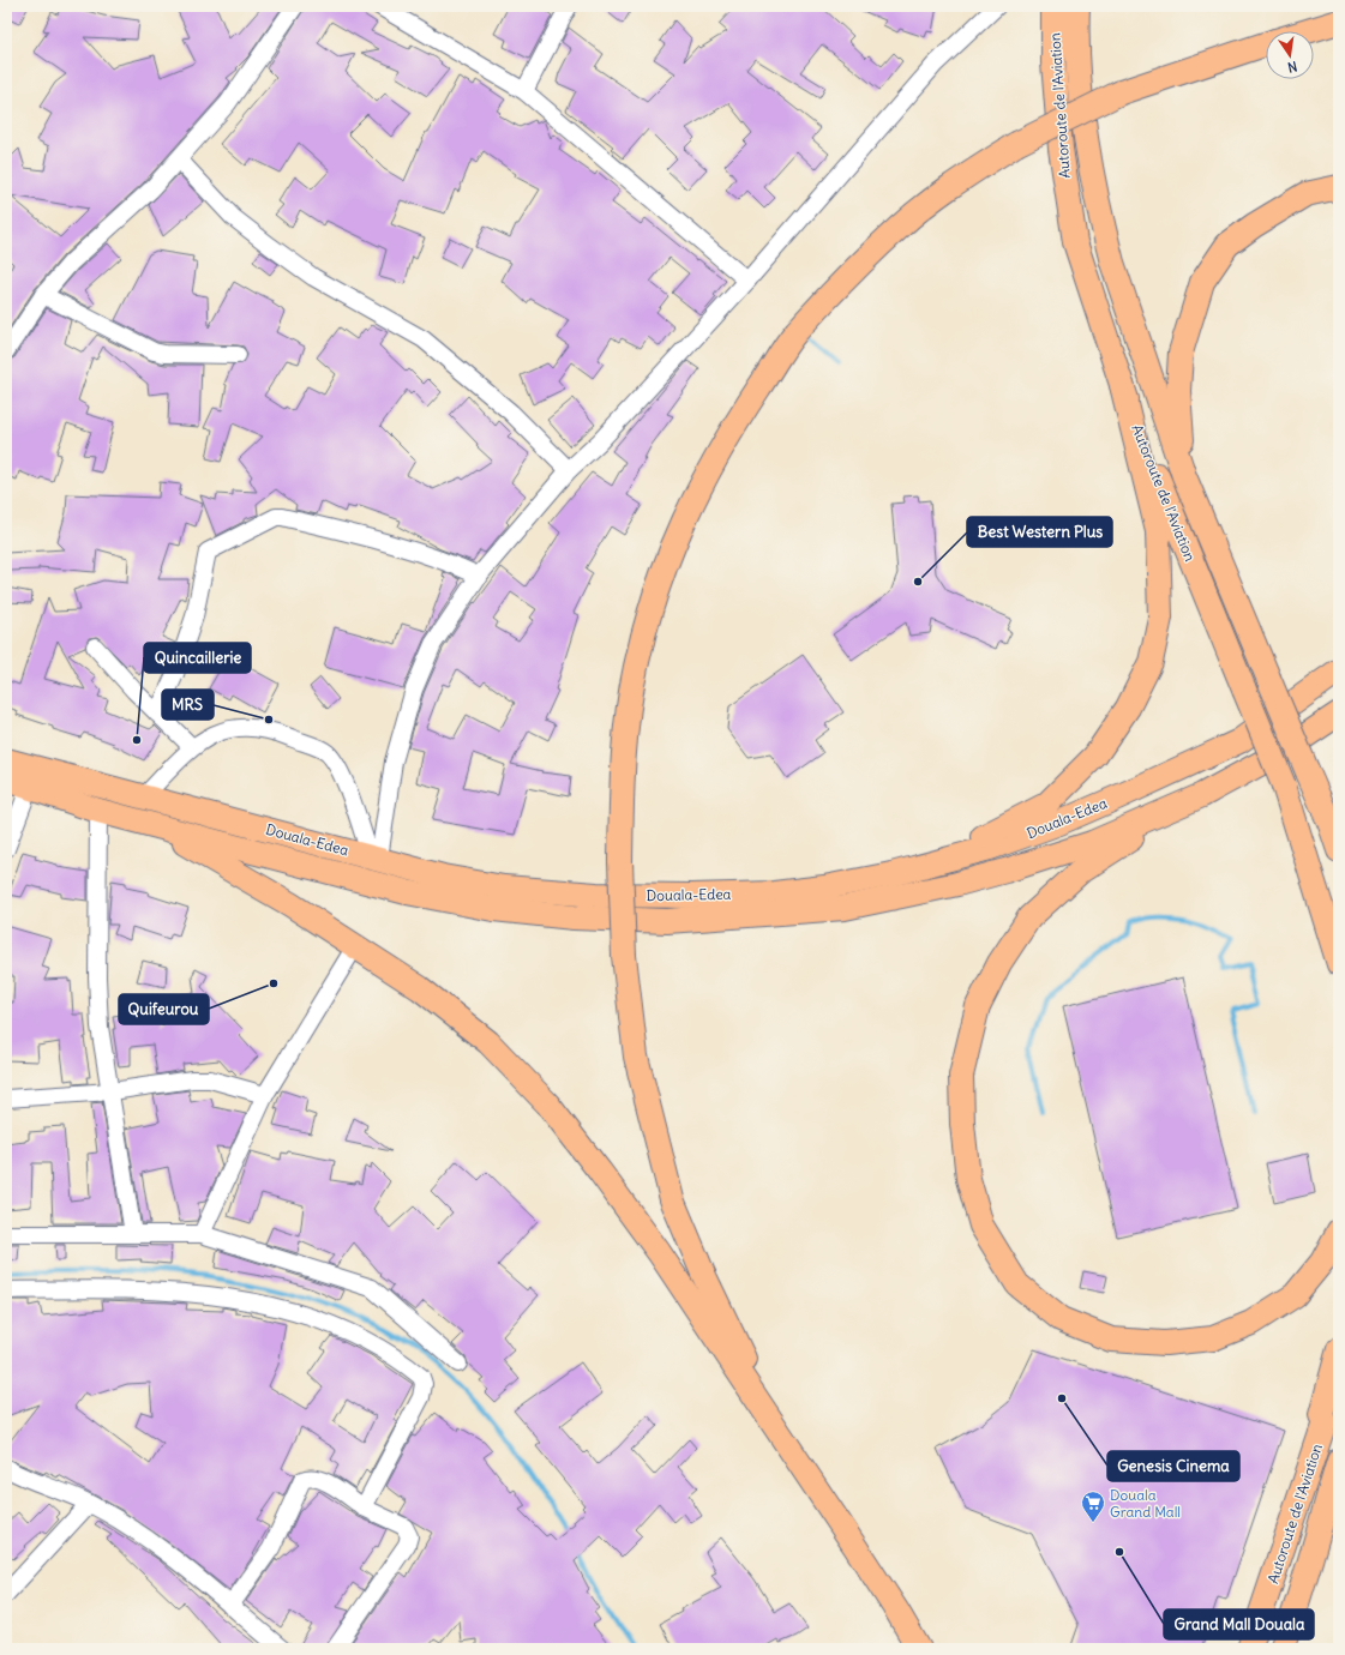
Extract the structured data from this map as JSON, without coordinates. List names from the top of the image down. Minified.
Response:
{"streets":{"highway":["Autoroute de l'Aviation","Douala-Edea"]},"places":{"other":["Best Western Plus","MRS","Quincaillerie","Quifeurou","Genesis Cinema","Grand Mall Douala"],"supermarket":["Douala Grand Mall"]},"north":"bottom"}
